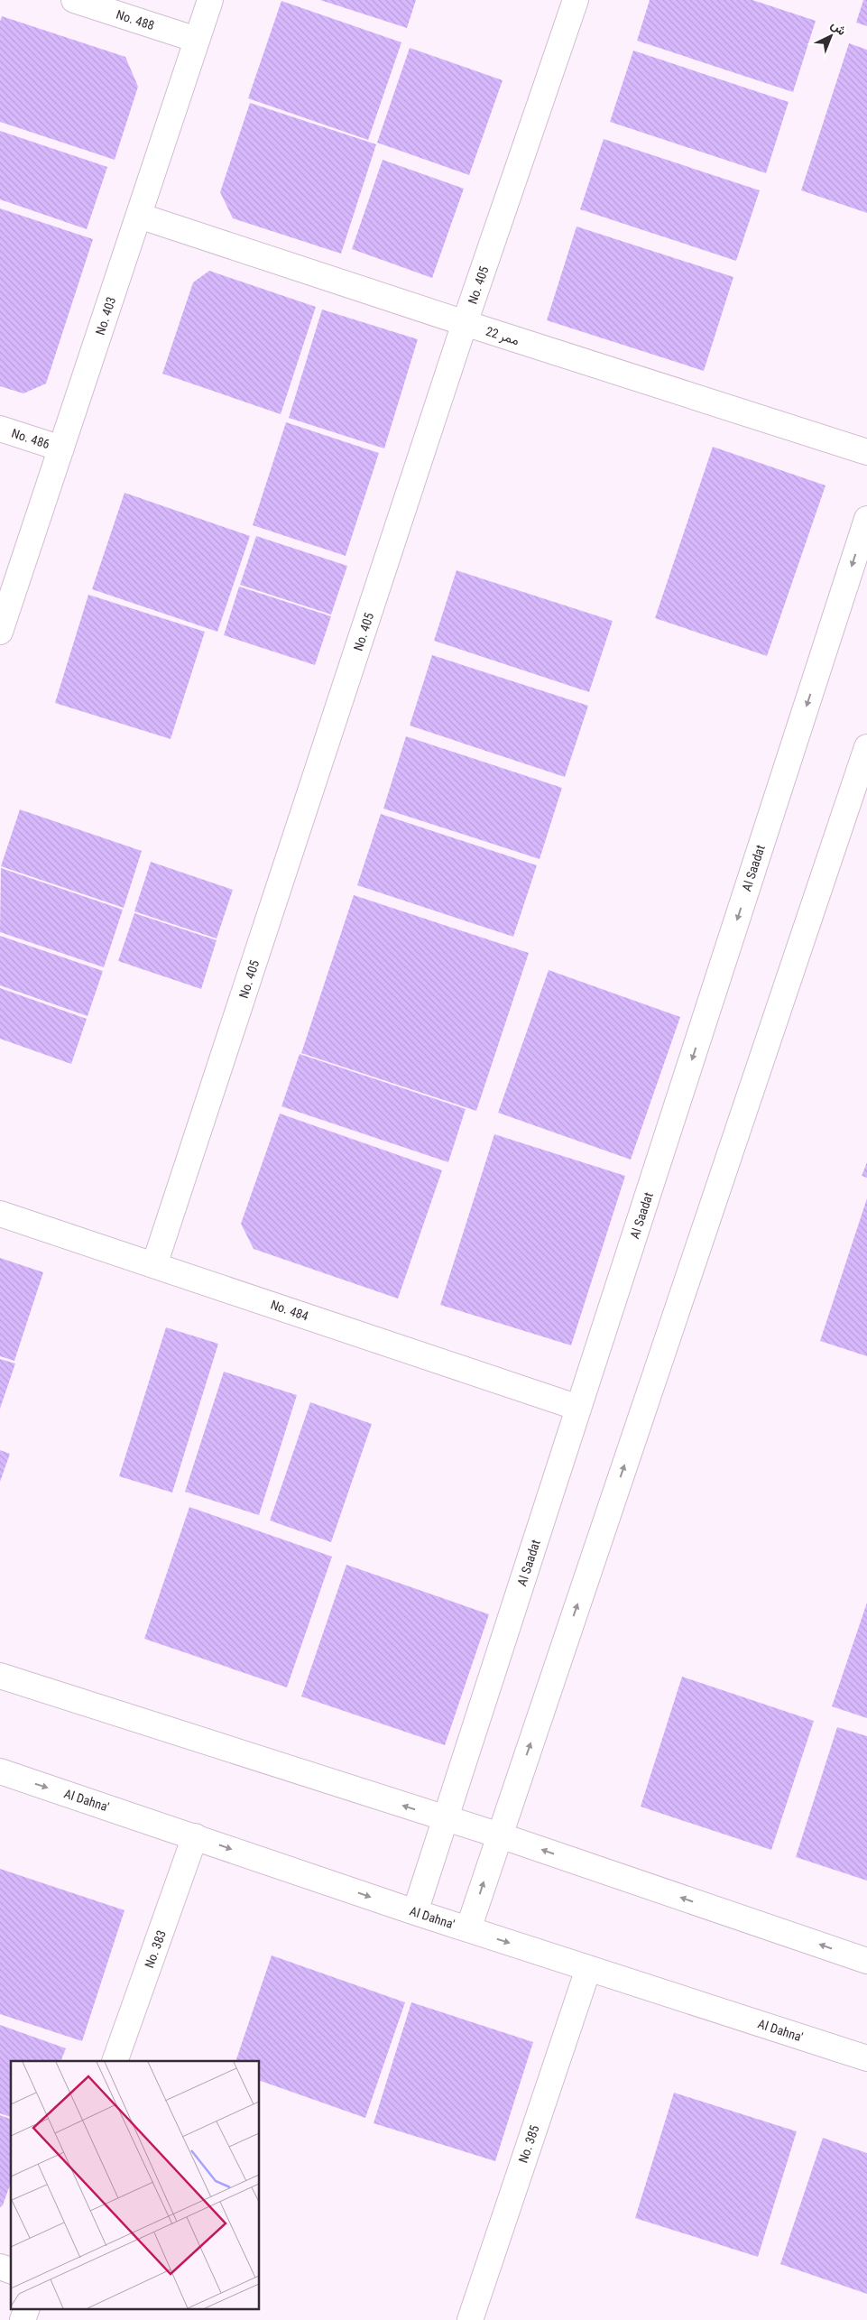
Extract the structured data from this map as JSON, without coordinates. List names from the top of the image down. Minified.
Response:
{"streets":{"street":["No. 488","No. 405","No. 403","ممر 22","No. 486","Al Saadat","No. 484","Al Dahna'","No. 383","No. 385"]},"crossings":[["No. 488","No. 403"],["No. 405","ممر 22"],["No. 405","No. 484"],["No. 403","ممر 22"],["No. 403","No. 486"],["Al Saadat","No. 484"],["Al Saadat","Al Dahna'"],["Al Dahna'","No. 383"],["Al Dahna'","No. 385"]],"north":"top right"}
